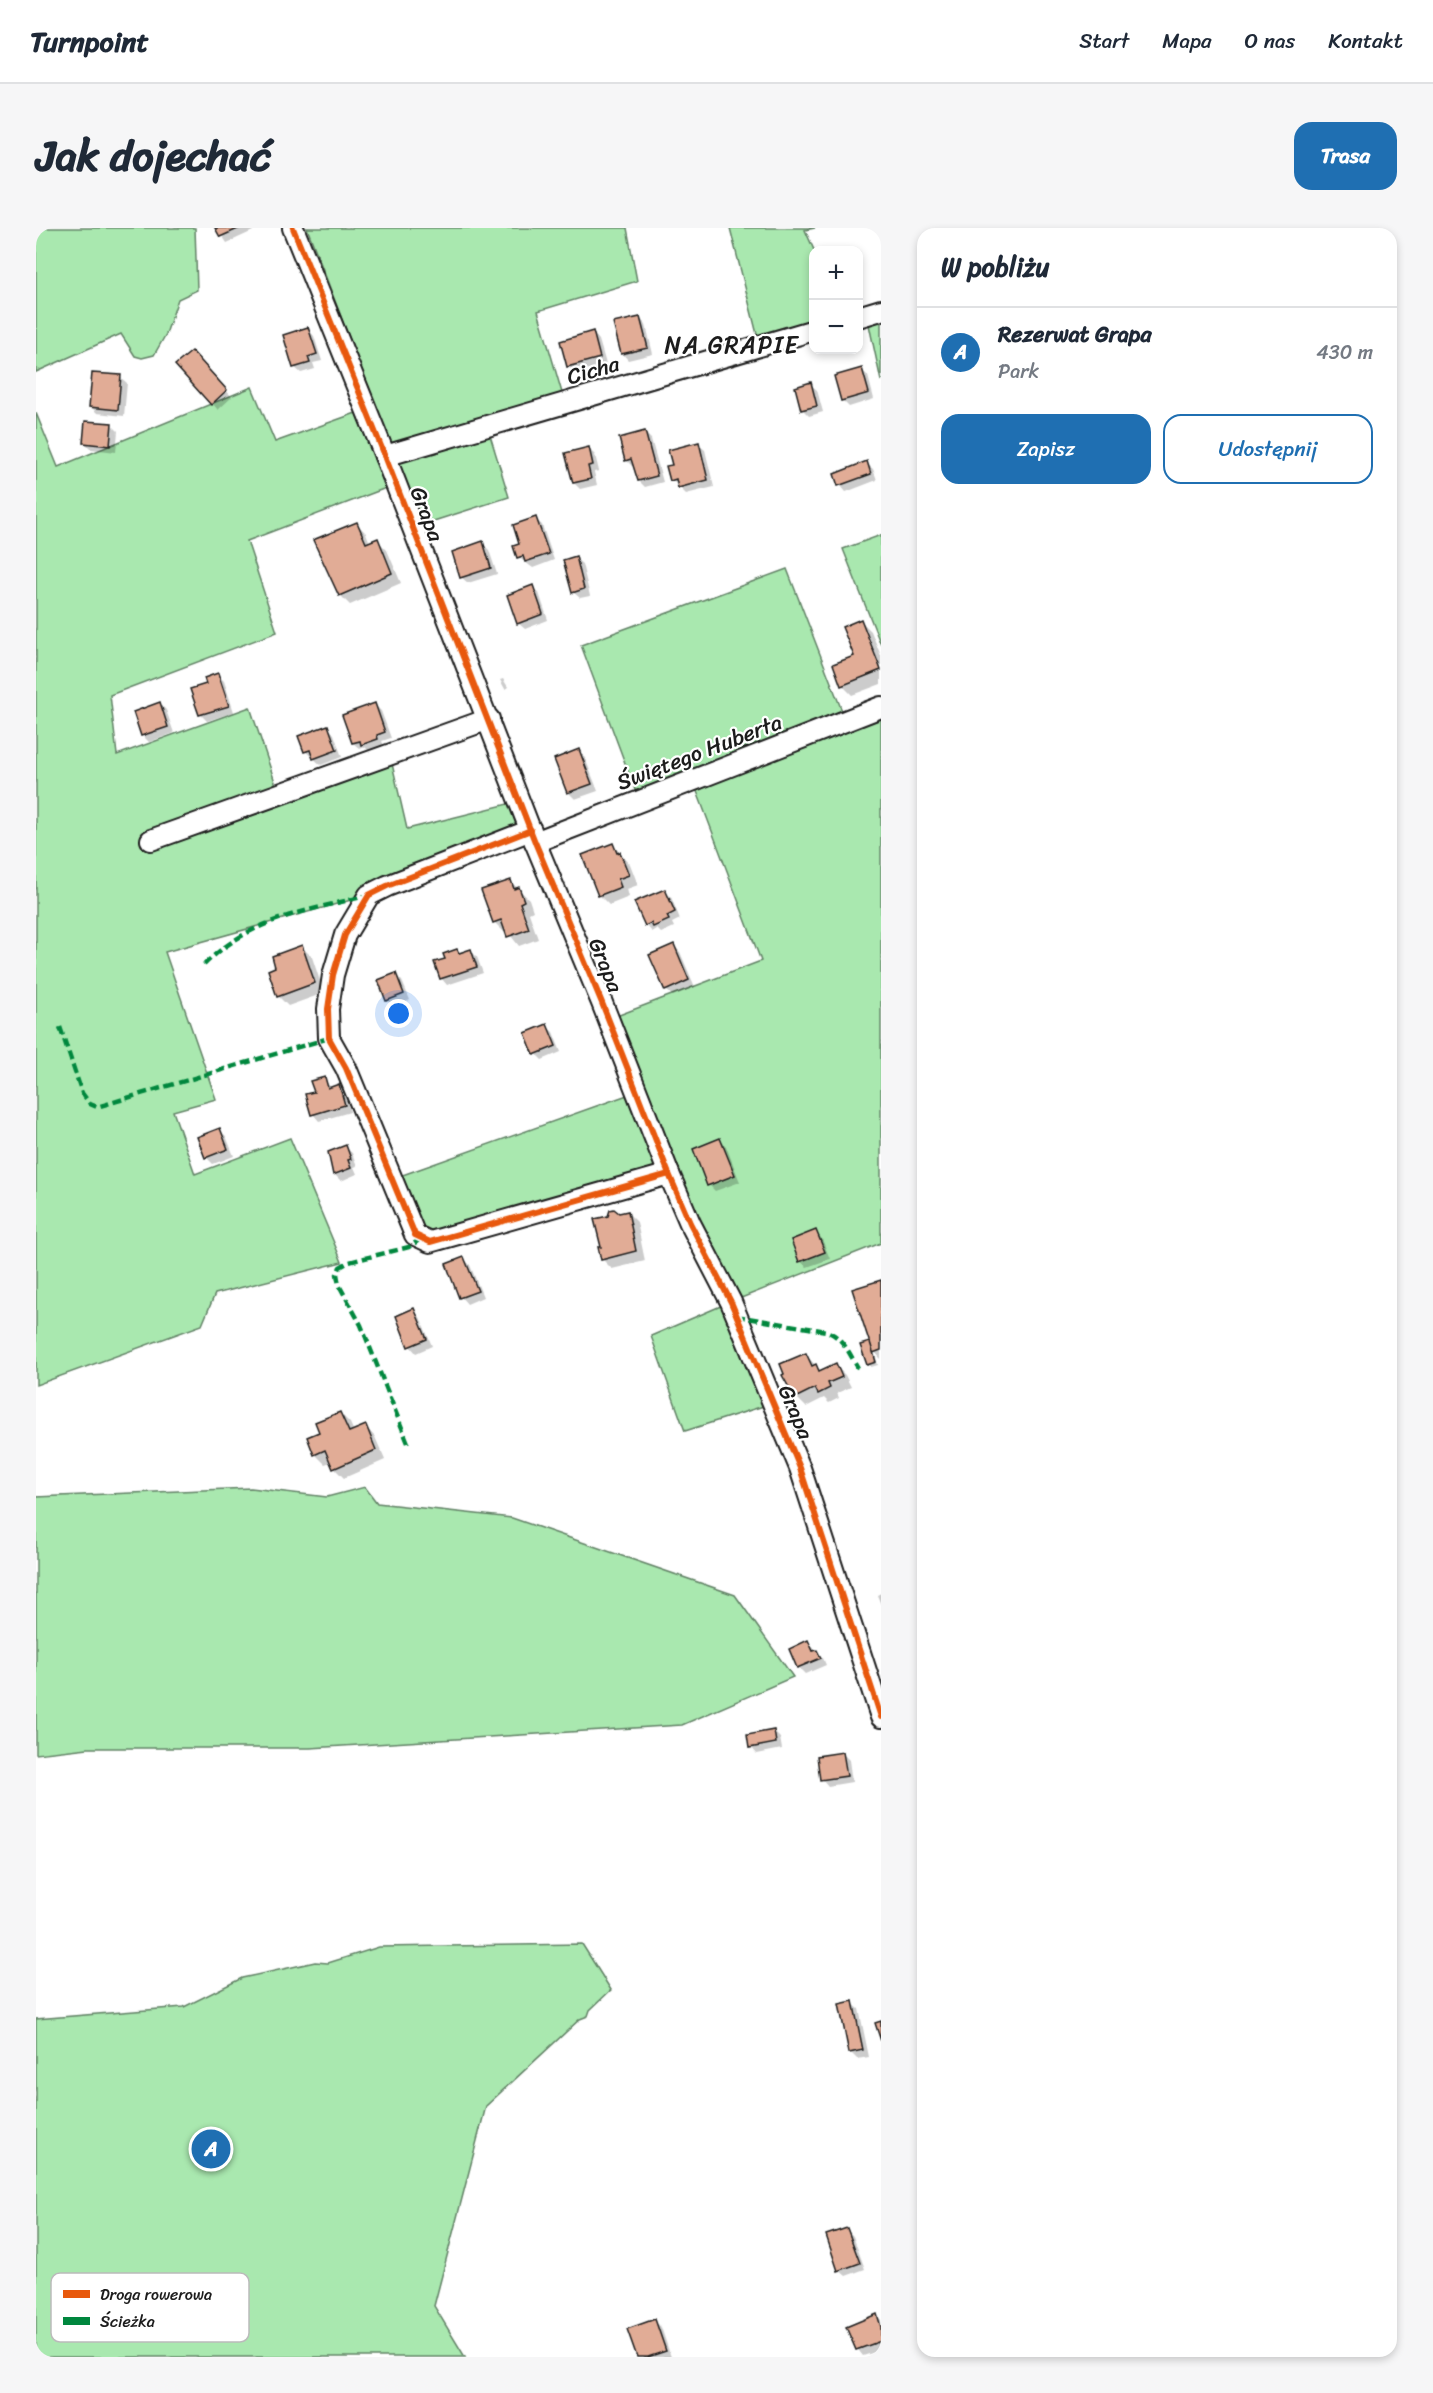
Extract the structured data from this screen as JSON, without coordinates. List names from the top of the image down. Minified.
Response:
{"streets":{"street":["Cicha","Grapa","Świętego Huberta"]},"crossings":[["Cicha","Grapa"],["Grapa","Świętego Huberta"]],"districts":["NA GRAPIE"],"legend":["Droga rowerowa","Ścieżka"],"page":{"header":"Turnpoint","nav":["Start","Mapa","O nas","Kontakt"],"title":"Jak dojechać","buttons":["Trasa",["Zapisz","Udostępnij"]],"heading":"W pobliżu","map_buttons":["+","−"],"list":[{"mark":"A","name":"Rezerwat Grapa","note":"Park","value":"430 m"}],"pins":"A"}}
